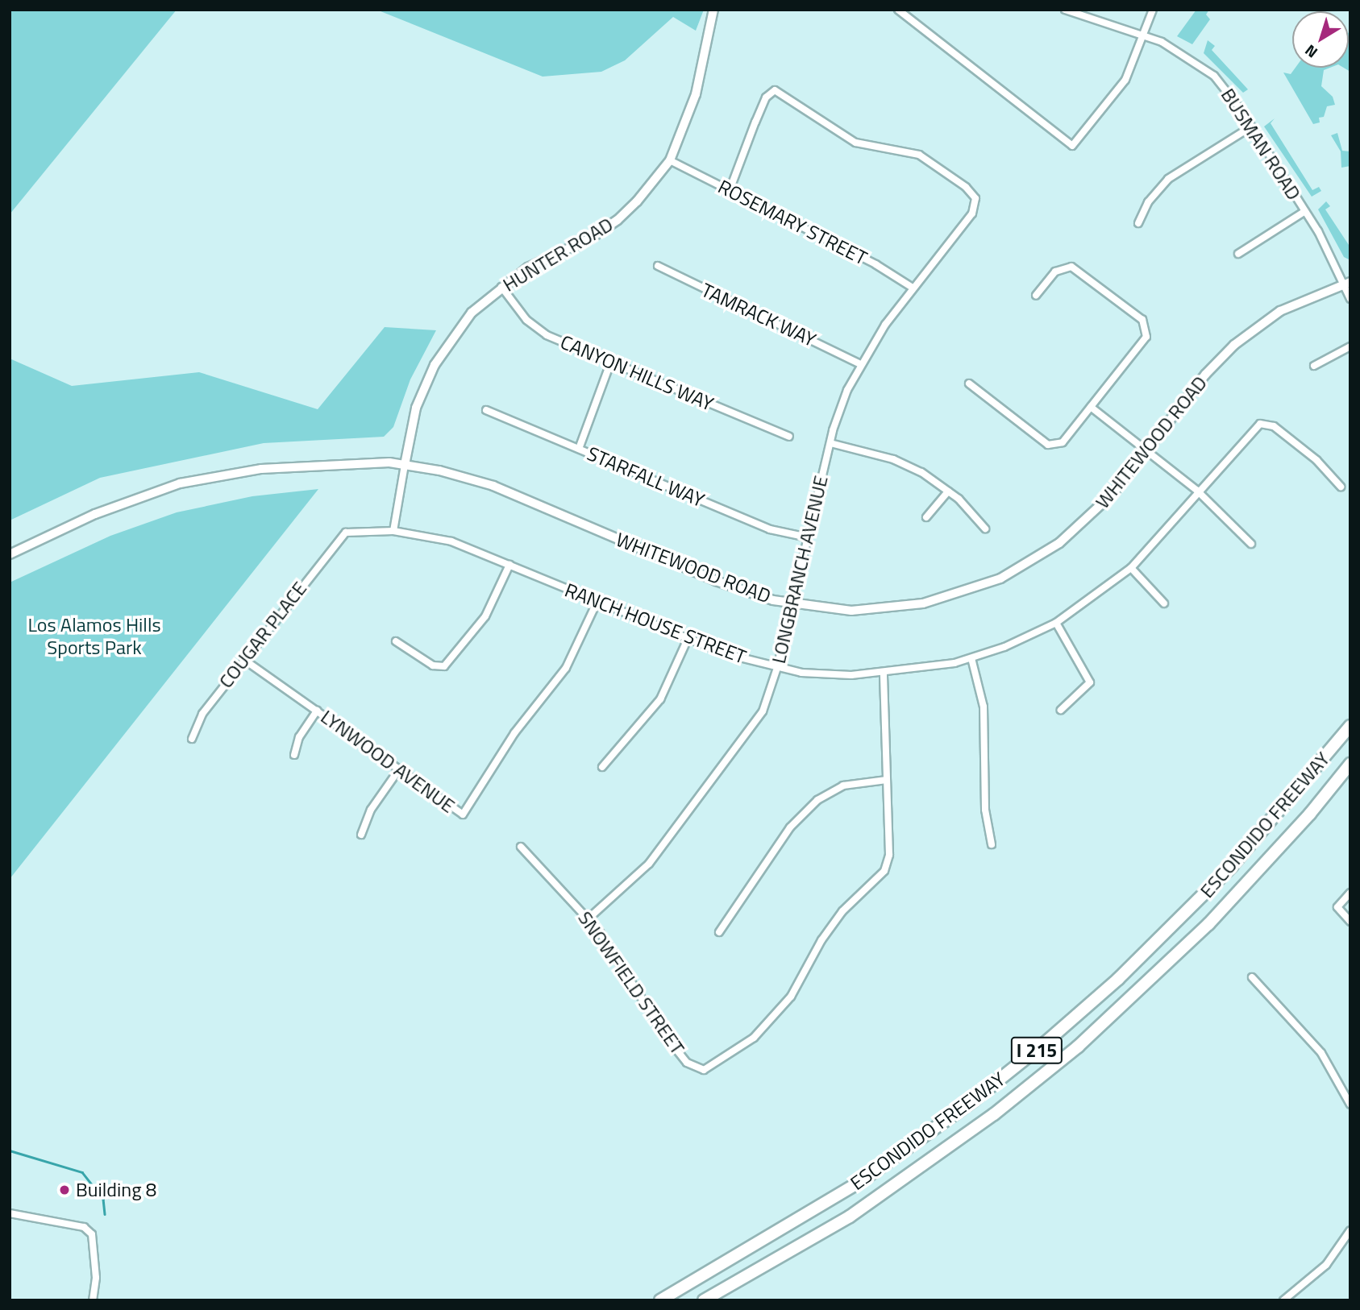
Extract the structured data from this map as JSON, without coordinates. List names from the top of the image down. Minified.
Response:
{"streets":{"highway":["ESCONDIDO FREEWAY","I 215"],"main road":["HUNTER ROAD","WHITEWOOD ROAD"],"street":["BUSMAN ROAD","ROSEMARY STREET","TAMRACK WAY","CANYON HILLS WAY","STARFALL WAY","LONGBRANCH AVENUE","RANCH HOUSE STREET","COUGAR PLACE","LYNWOOD AVENUE","SNOWFIELD STREET"]},"crossings":[["BUSMAN ROAD","WHITEWOOD ROAD"],["ROSEMARY STREET","HUNTER ROAD"],["ROSEMARY STREET","LONGBRANCH AVENUE"],["HUNTER ROAD","CANYON HILLS WAY"],["HUNTER ROAD","WHITEWOOD ROAD"],["HUNTER ROAD","RANCH HOUSE STREET"],["TAMRACK WAY","LONGBRANCH AVENUE"],["WHITEWOOD ROAD","LONGBRANCH AVENUE"],["STARFALL WAY","LONGBRANCH AVENUE"],["LONGBRANCH AVENUE","RANCH HOUSE STREET"],["LONGBRANCH AVENUE","SNOWFIELD STREET"],["RANCH HOUSE STREET","COUGAR PLACE"],["RANCH HOUSE STREET","LYNWOOD AVENUE"],["COUGAR PLACE","LYNWOOD AVENUE"]],"parks":["Los Alamos Hills Sports Park"],"places":["Building 8"],"north":"bottom left"}
